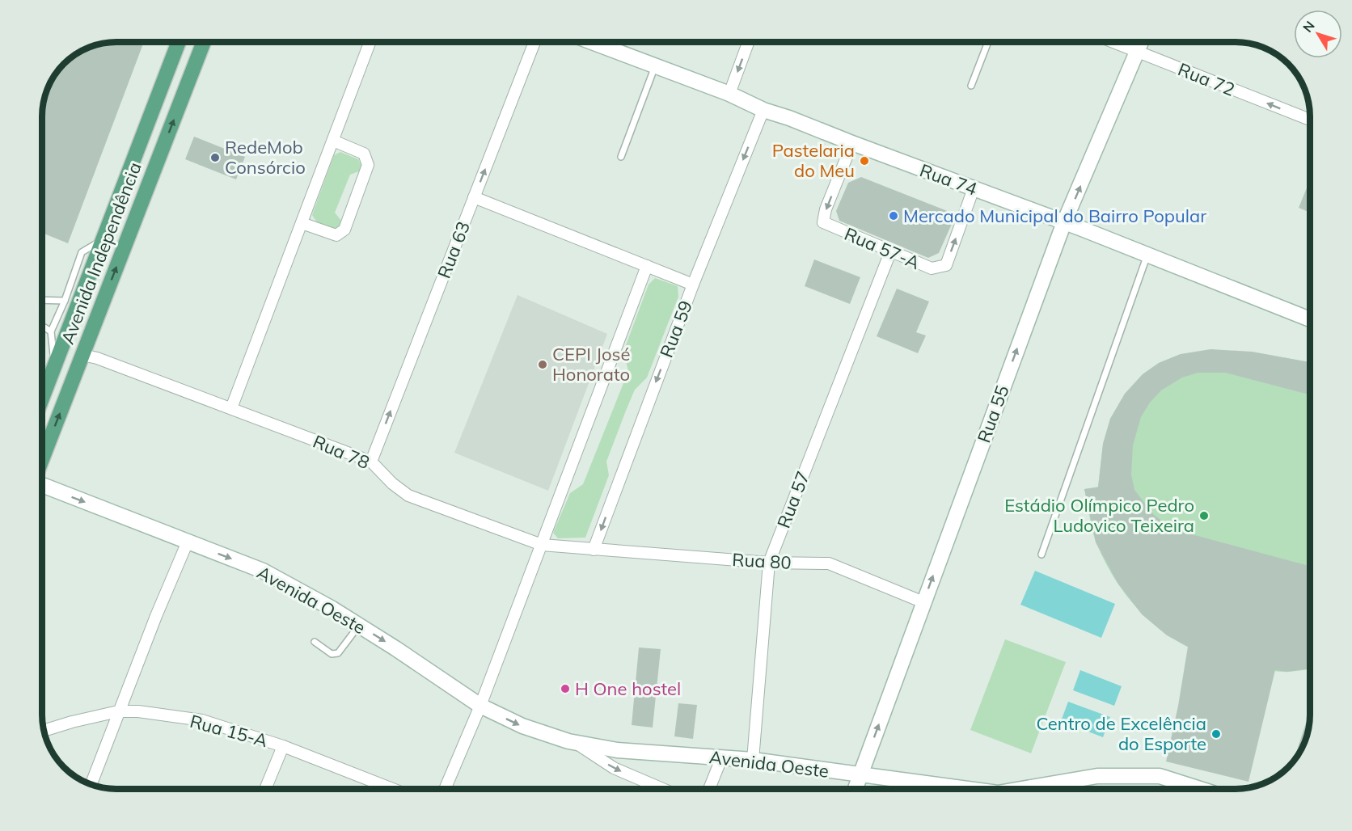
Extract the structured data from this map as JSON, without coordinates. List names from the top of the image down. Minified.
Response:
{"streets":{"main road":["Avenida Independência"],"street":["Rua 72","Rua 74","Rua 57-A","Rua 63","Rua 59","Rua 55","Rua 78","Rua 57","Rua 80","Avenida Oeste","Rua 15-A"]},"crossings":[["Rua 72","Rua 55"],["Rua 74","Rua 57-A"],["Rua 74","Rua 59"],["Rua 74","Rua 55"],["Rua 57-A","Rua 57"],["Rua 63","Rua 78"],["Avenida Independência","Rua 78"],["Rua 59","Rua 78"],["Rua 59","Rua 80"],["Rua 55","Rua 80"],["Rua 55","Avenida Oeste"],["Rua 78","Rua 80"],["Rua 57","Rua 80"],["Rua 57","Avenida Oeste"]],"one_way":["Rua 72","Rua 63","Rua 55","Avenida Oeste"],"places":["RedeMob Consórcio","Pastelaria do Meu","Mercado Municipal do Bairro Popular","CEPI José Honorato","Estádio Olímpico Pedro Ludovico Teixeira","H One hostel","Centro de Excelência do Esporte"],"north":"top left"}
